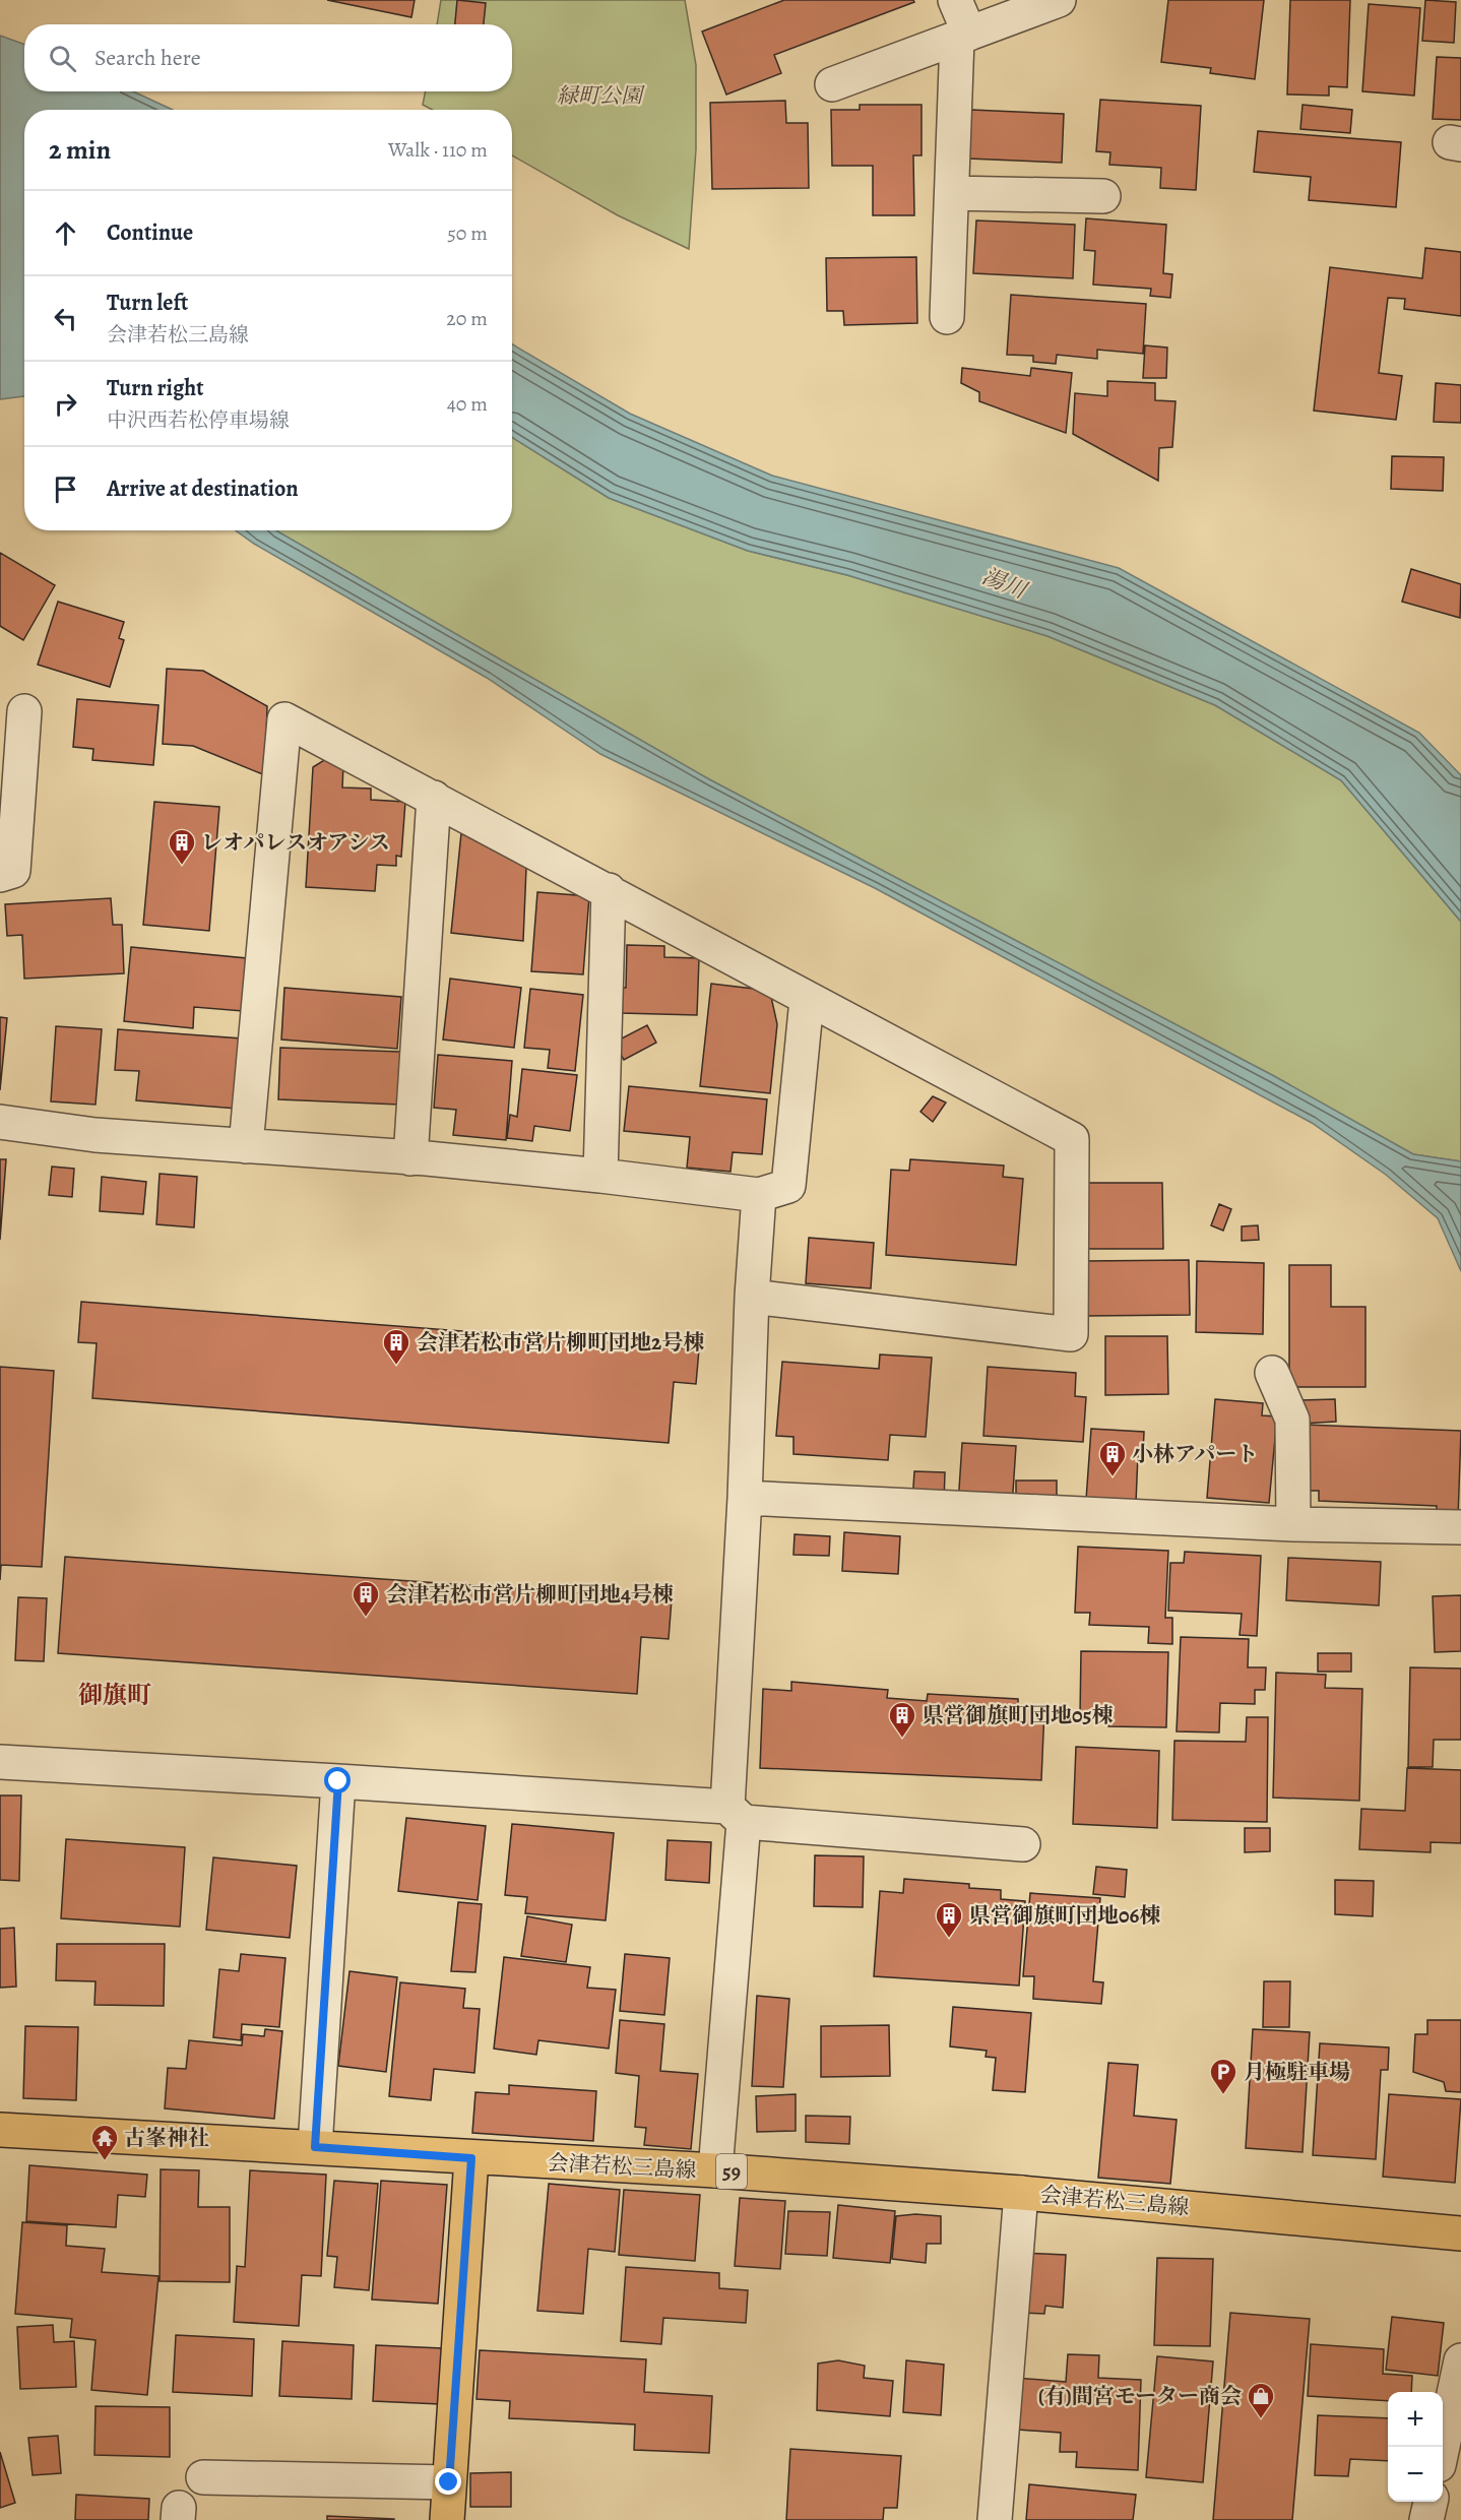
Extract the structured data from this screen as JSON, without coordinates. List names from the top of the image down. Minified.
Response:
{"streets":{"main road":["会津若松三島線","59"]},"districts":["御旗町"],"water":["湯川"],"parks":["緑町公園"],"places":{"building":["レオパレスオアシス","会津若松市営片柳町団地2号棟","小林アパート","会津若松市営片柳町団地4号棟","県営御旗町団地05棟","県営御旗町団地06棟"],"parking":["月極駐車場"],"temple":["古峯神社"],"shop":["(有)間宮モーター商会"]},"page":{"search":"Search here","heading":["2 min","Walk · 110 m"],"list":[["Continue","50 m"],["Turn left","会津若松三島線","20 m"],["Turn right","中沢西若松停車場線","40 m"],"Arrive at destination"],"map_buttons":["+","−"]}}
